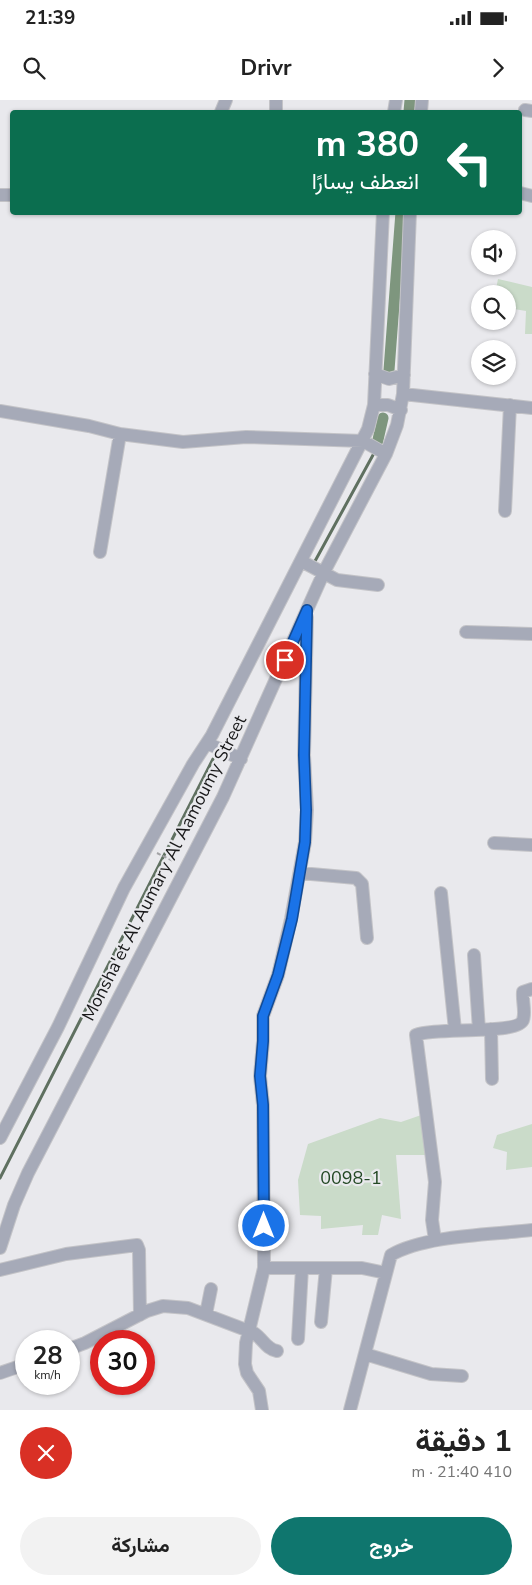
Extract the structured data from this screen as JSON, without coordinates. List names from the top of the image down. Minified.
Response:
{"streets":{"street":["Monsha'et Al Aumary Al Aamoumy Street"]},"parks":["0098-1"],"page":{"status":"21:39","header":"Drivr","turn":["380 m","انعطف يسارًا"],"speed":"28 km/h","limit":"30","heading":["1 دقيقة","410 m · 21:40"],"buttons":["خروج","مشاركة"]}}
